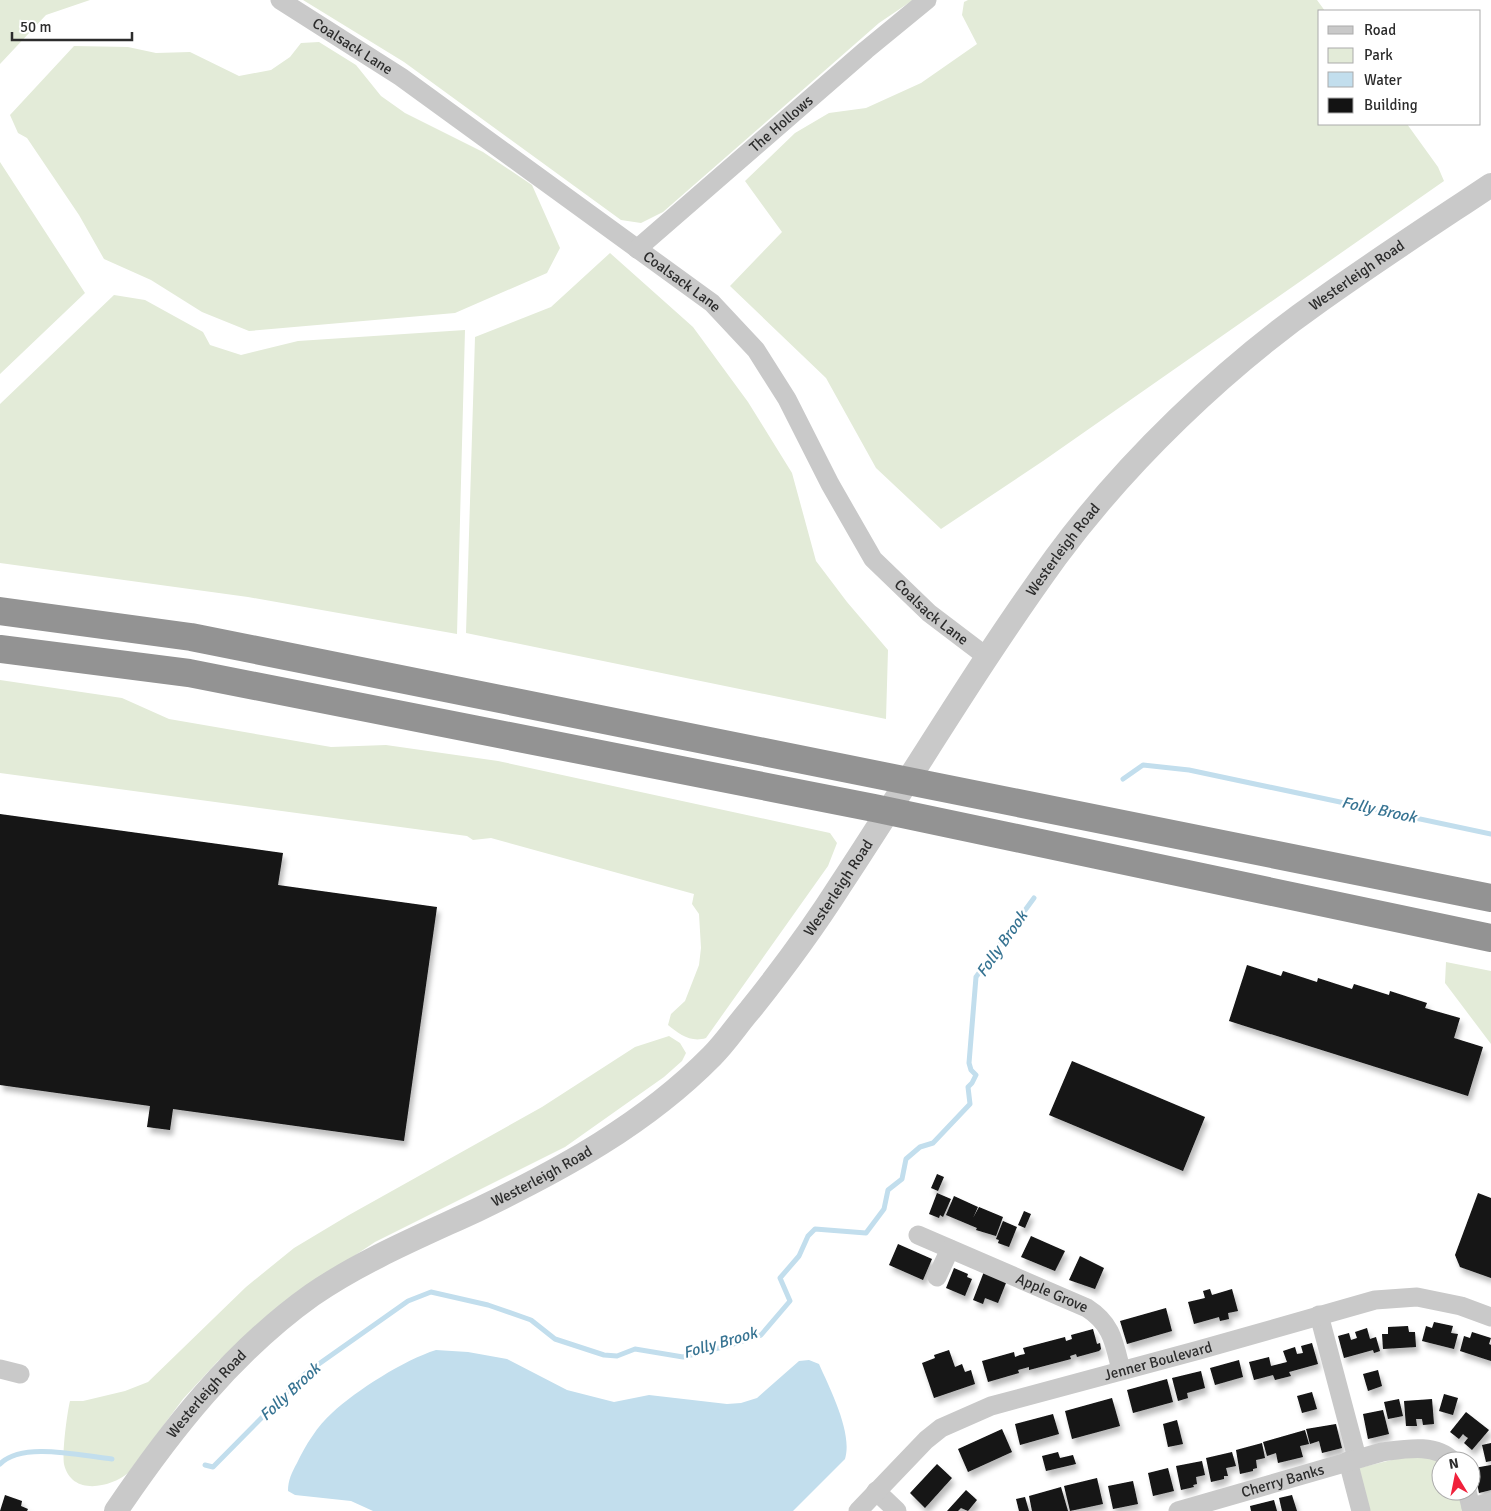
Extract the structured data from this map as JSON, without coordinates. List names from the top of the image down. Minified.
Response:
{"streets":{"street":["Coalsack Lane","The Hollows","Westerleigh Road","Apple Grove","Jenner Boulevard","Cherry Banks"]},"crossings":[["Coalsack Lane","The Hollows"],["Coalsack Lane","Westerleigh Road"],["Apple Grove","Jenner Boulevard"]],"water":["Folly Brook"],"legend":["Road","Park","Water","Building"],"scale_bar":"50 m","north":"top"}
